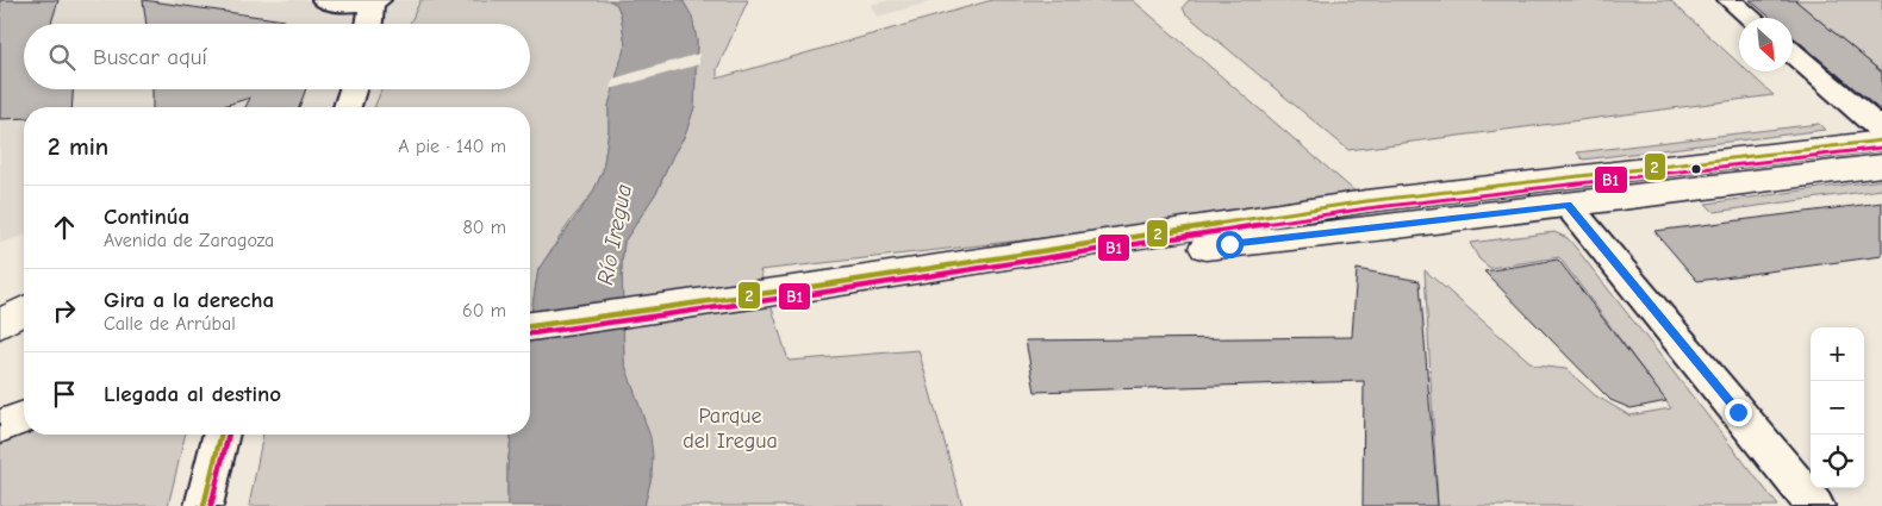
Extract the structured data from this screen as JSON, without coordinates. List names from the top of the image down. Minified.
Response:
{"water":["Río Iregua"],"parks":["Parque del Iregua"],"lines":["transit line 2","transit line B1"],"north":"bottom right","page":{"search":"Buscar aquí","heading":["2 min","A pie · 140 m"],"list":[["Continúa","Avenida de Zaragoza","80 m"],["Gira a la derecha","Calle de Arrúbal","60 m"],"Llegada al destino"],"map_buttons":["+","−"]}}
